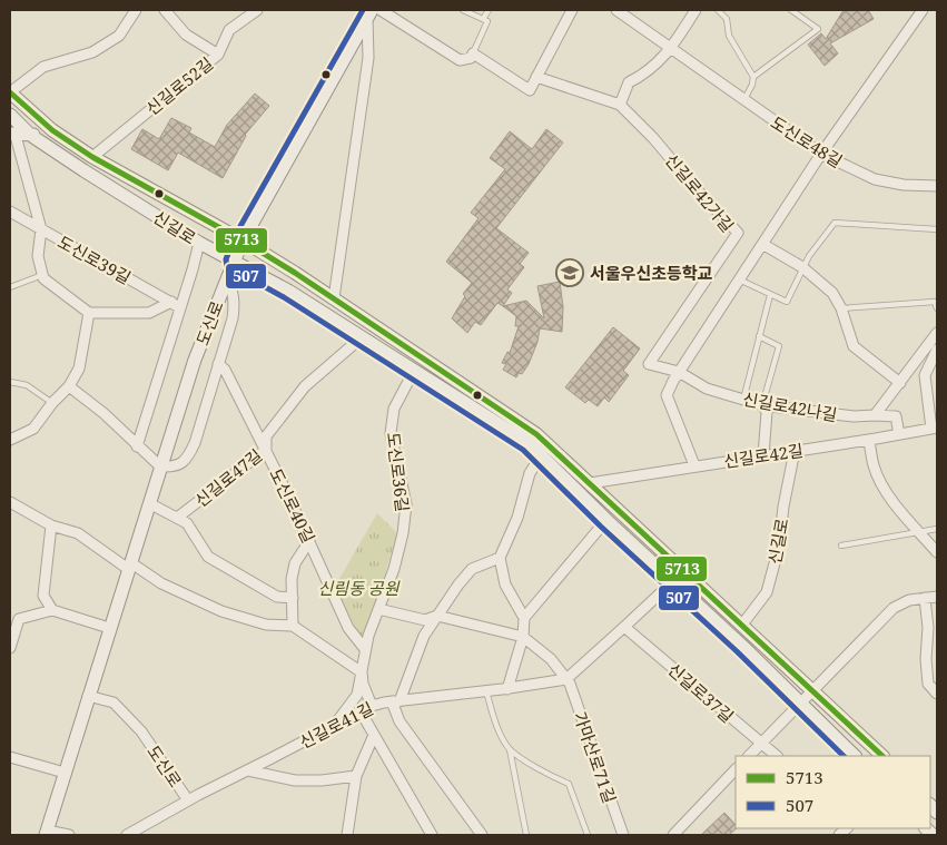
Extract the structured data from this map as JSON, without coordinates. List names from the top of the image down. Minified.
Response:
{"streets":{"main road":["신길로","도신로"],"street":["신길로52길","도신로48길","신길로42가길","도신로39길","신길로42나길","신길로42길","도신로36길","신길로47길","도신로40길","신길로37길","신길로41길","가마산로71길"]},"crossings":[["신길로52길","신길로"],["신길로42가길","신길로42나길"],["신길로","도신로"],["신길로","신길로42길"],["신길로","도신로36길"],["신길로","신길로47길"],["도신로","신길로41길"],["신길로42나길","신길로42길"],["도신로36길","도신로40길"],["도신로36길","신길로41길"],["신길로47길","도신로40길"],["신길로41길","가마산로71길"]],"parks":["신림동 공원"],"places":{"school or university":["서울우신초등학교"]},"lines":["transit line 507","transit line 5713"],"legend":["5713","507"]}
